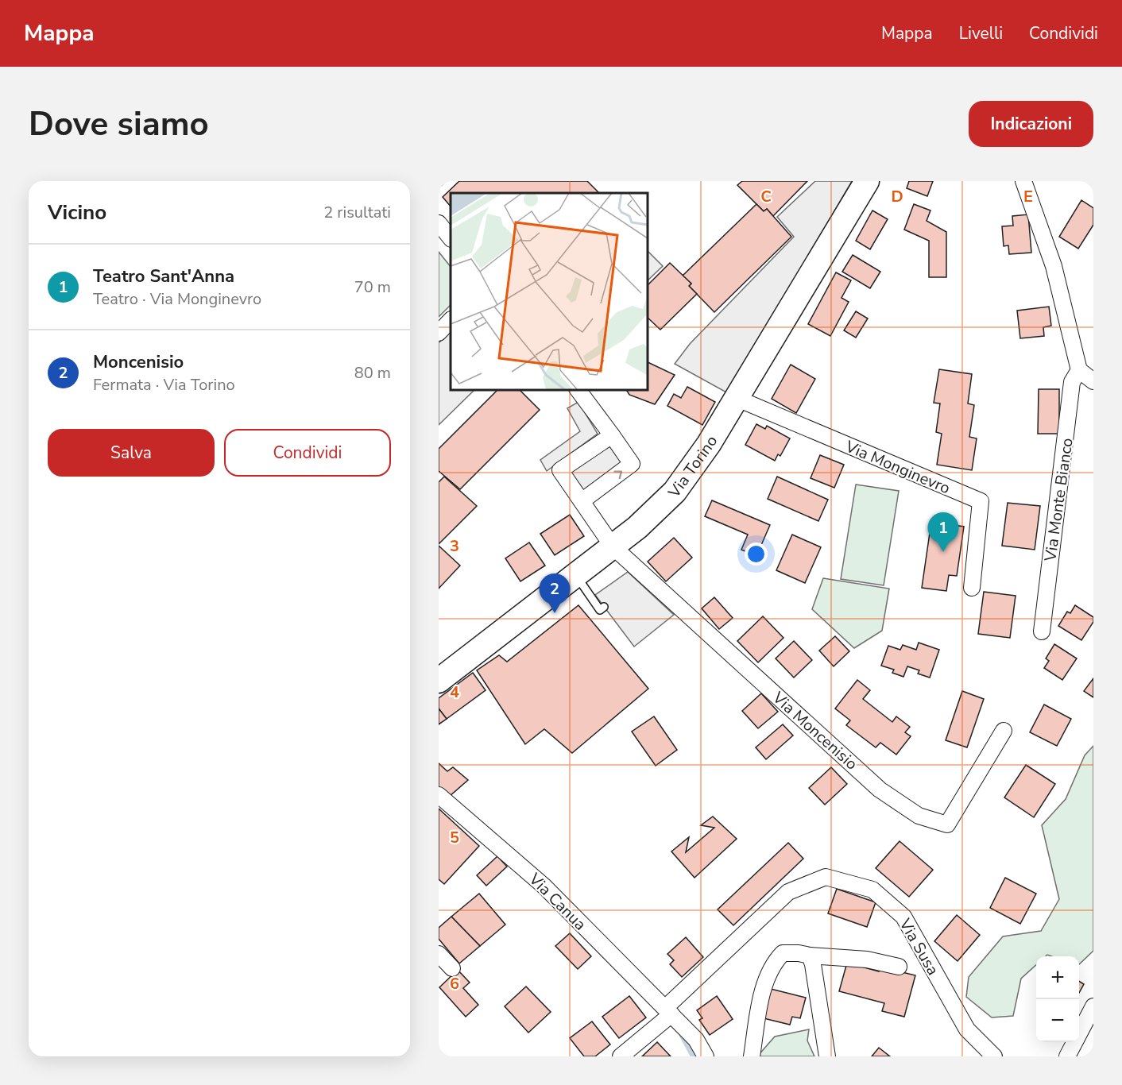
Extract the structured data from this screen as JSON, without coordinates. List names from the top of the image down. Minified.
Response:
{"streets":{"main road":["Via Torino"],"street":["Via Monginevro","Via Monte Bianco","Via Moncenisio","Via Canua","Via Susa"]},"crossings":[["Via Torino","Via Monginevro"],["Via Torino","Via Moncenisio"],["Via Canua","Via Susa"]],"page":{"header":"Mappa","nav":["Mappa","Livelli","Condividi"],"buttons":["Indicazioni",["Salva","Condividi"]],"title":"Dove siamo","heading":["Vicino","2 risultati"],"list":[{"mark":"1","name":"Teatro Sant'Anna","note":"Teatro · Via Monginevro","value":"70 m"},{"mark":"2","name":"Moncenisio","note":"Fermata · Via Torino","value":"80 m"}],"pins":["1","2"],"map_buttons":["+","−"]},"grid":{"columns":["C","D","E"],"rows":["3","4","5","6"]}}
